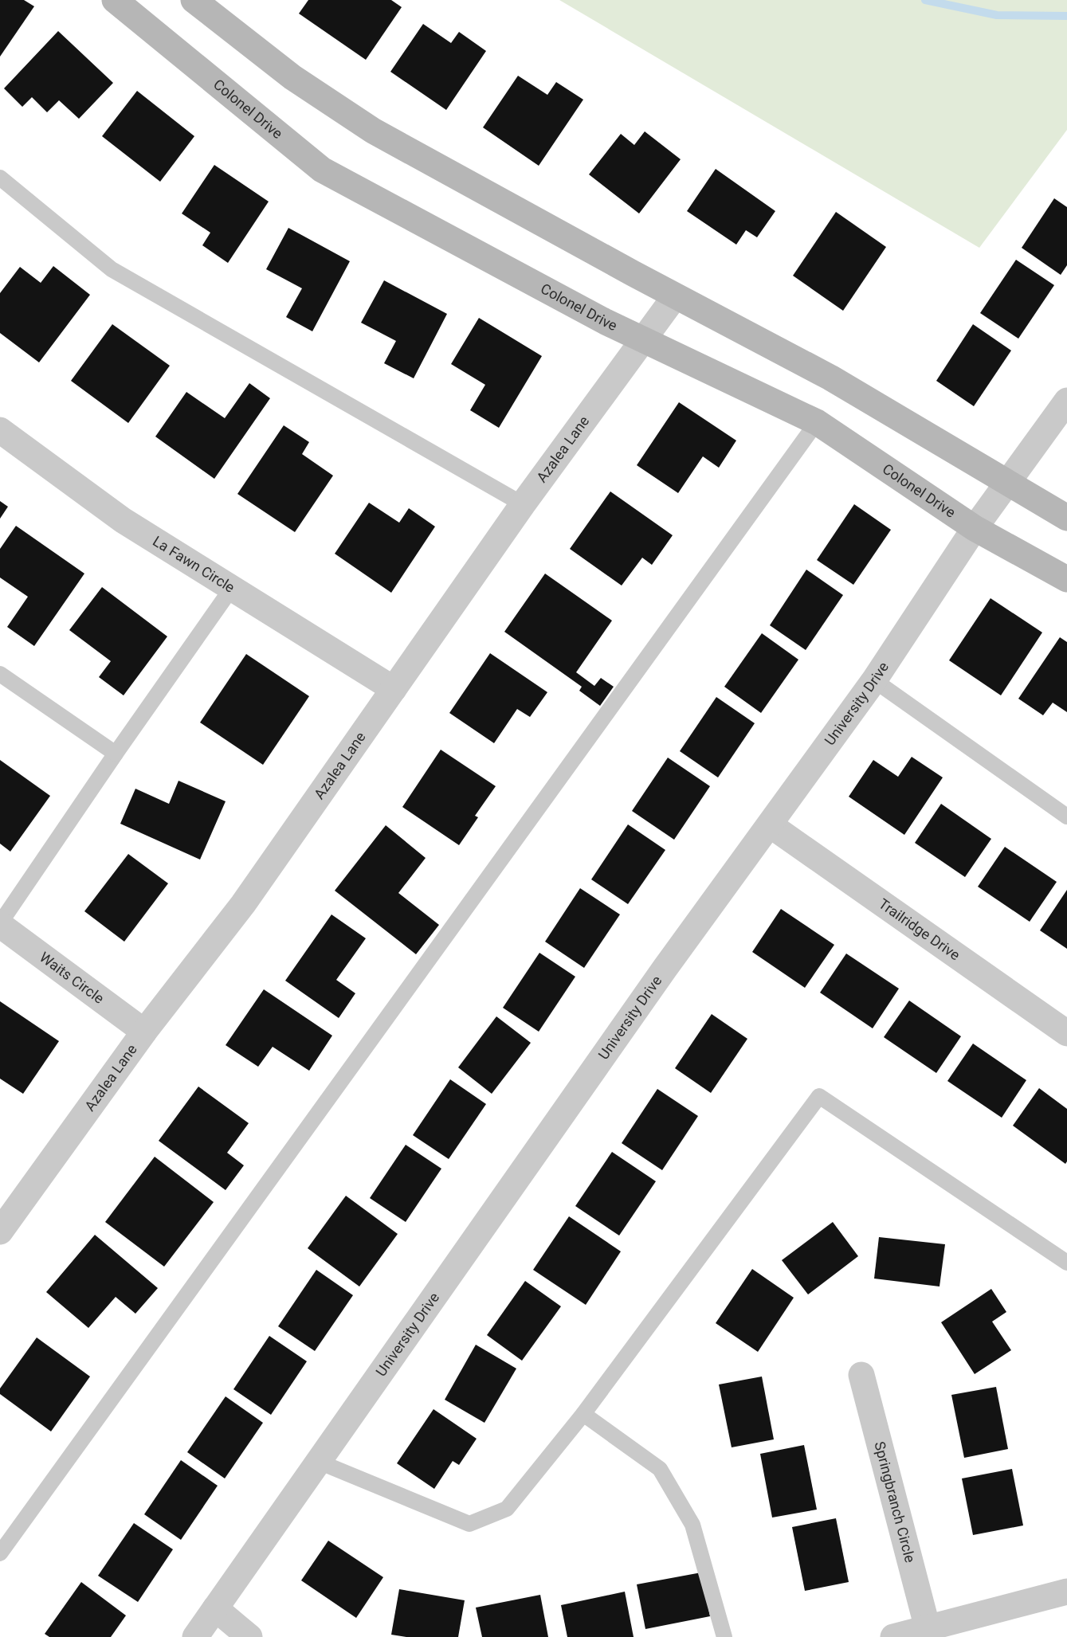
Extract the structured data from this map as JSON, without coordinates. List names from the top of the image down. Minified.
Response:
{"streets":{"street":["Colonel Drive","Azalea Lane","La Fawn Circle","University Drive","Trailridge Drive","Waits Circle","Springbranch Circle"]},"crossings":[["Colonel Drive","Azalea Lane"],["Colonel Drive","University Drive"],["Azalea Lane","La Fawn Circle"],["Azalea Lane","Waits Circle"],["University Drive","Trailridge Drive"]]}
